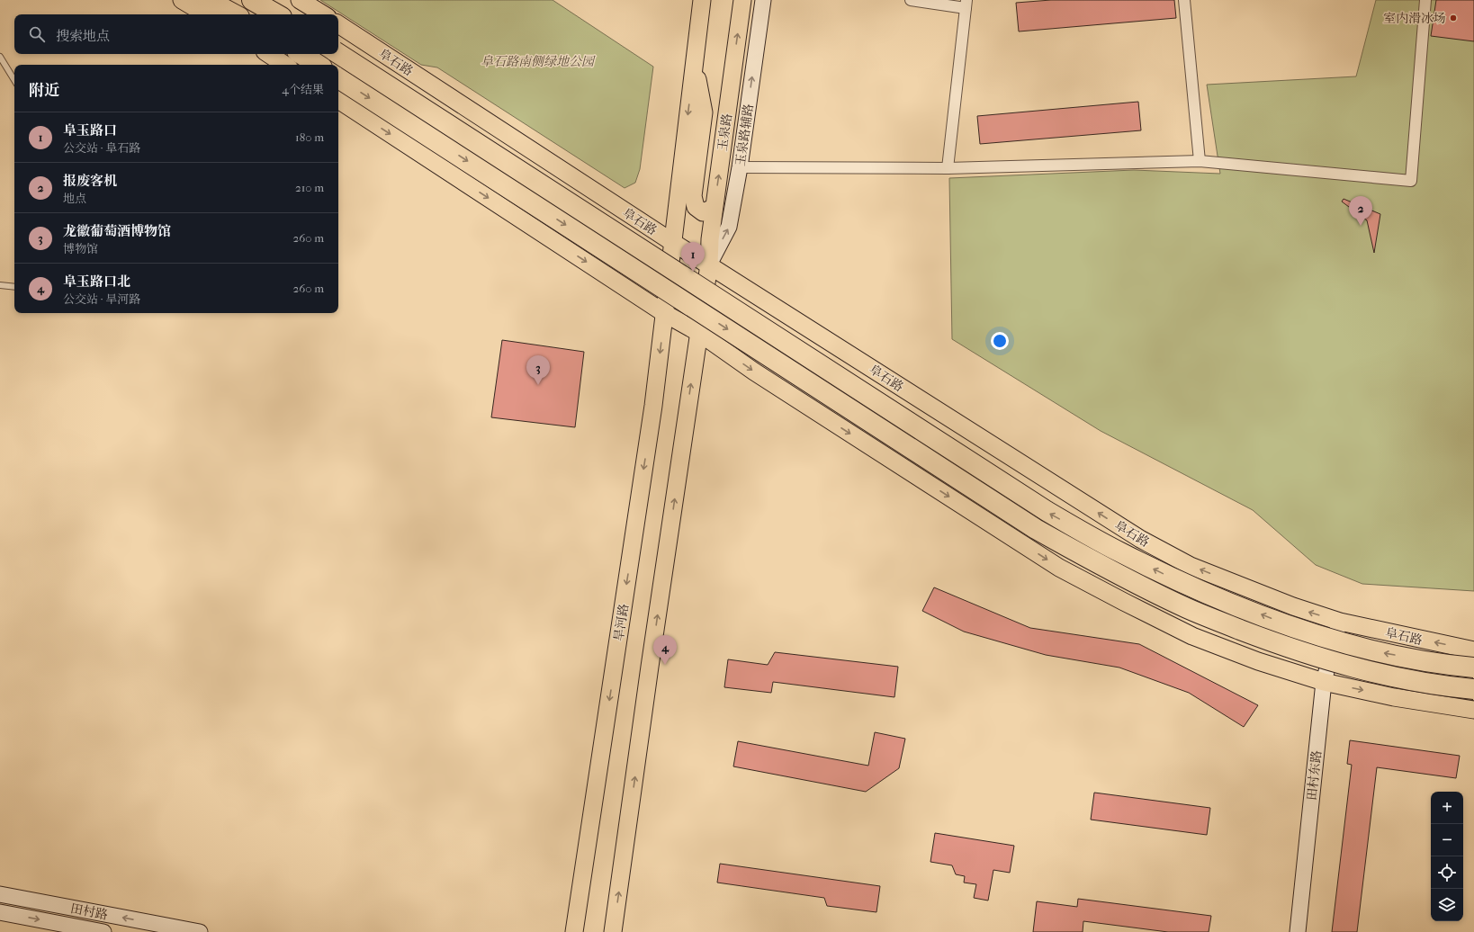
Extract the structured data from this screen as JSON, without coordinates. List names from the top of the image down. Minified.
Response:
{"streets":{"highway":["阜石路"],"main road":["玉泉路","旱河路"],"street":["玉泉路辅路","田村东路","田村路"]},"crossings":[["阜石路","玉泉路"],["阜石路","玉泉路辅路"],["阜石路","旱河路"],["阜石路","田村东路"],["玉泉路","玉泉路辅路"]],"one_way":["玉泉路辅路"],"parks":["阜石路南侧绿地公园"],"places":["室内滑冰场"],"page":{"search":"搜索地点","heading":["附近","4个结果"],"list":[{"mark":"1","name":"阜玉路口","note":"公交站 · 阜石路","value":"180 m"},{"mark":"2","name":"报废客机","note":"地点","value":"210 m"},{"mark":"3","name":"龙徽葡萄酒博物馆","note":"博物馆","value":"260 m"},{"mark":"4","name":"阜玉路口北","note":"公交站 · 旱河路","value":"260 m"}],"pins":["2","1","3","4"],"map_buttons":["+","−"]}}
